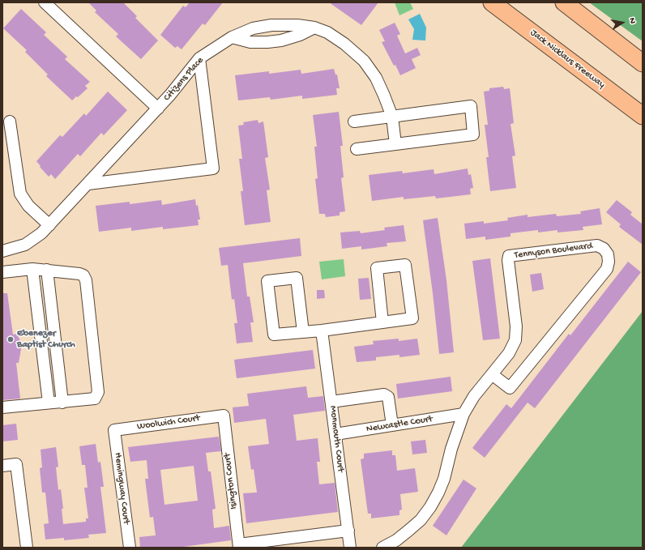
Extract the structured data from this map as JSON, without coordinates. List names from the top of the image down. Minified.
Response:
{"streets":{"highway":["Jack Nicklaus Freeway"],"street":["Citizens Place","Tennyson Boulevard","Woolwich Court","Newcastle Court","Monmouth Court","Isington Court","Hemingway Court"]},"crossings":[["Tennyson Boulevard","Newcastle Court"],["Woolwich Court","Isington Court"],["Woolwich Court","Hemingway Court"],["Newcastle Court","Monmouth Court"]],"places":["Ebenezer Baptist Church"],"north":"right"}
